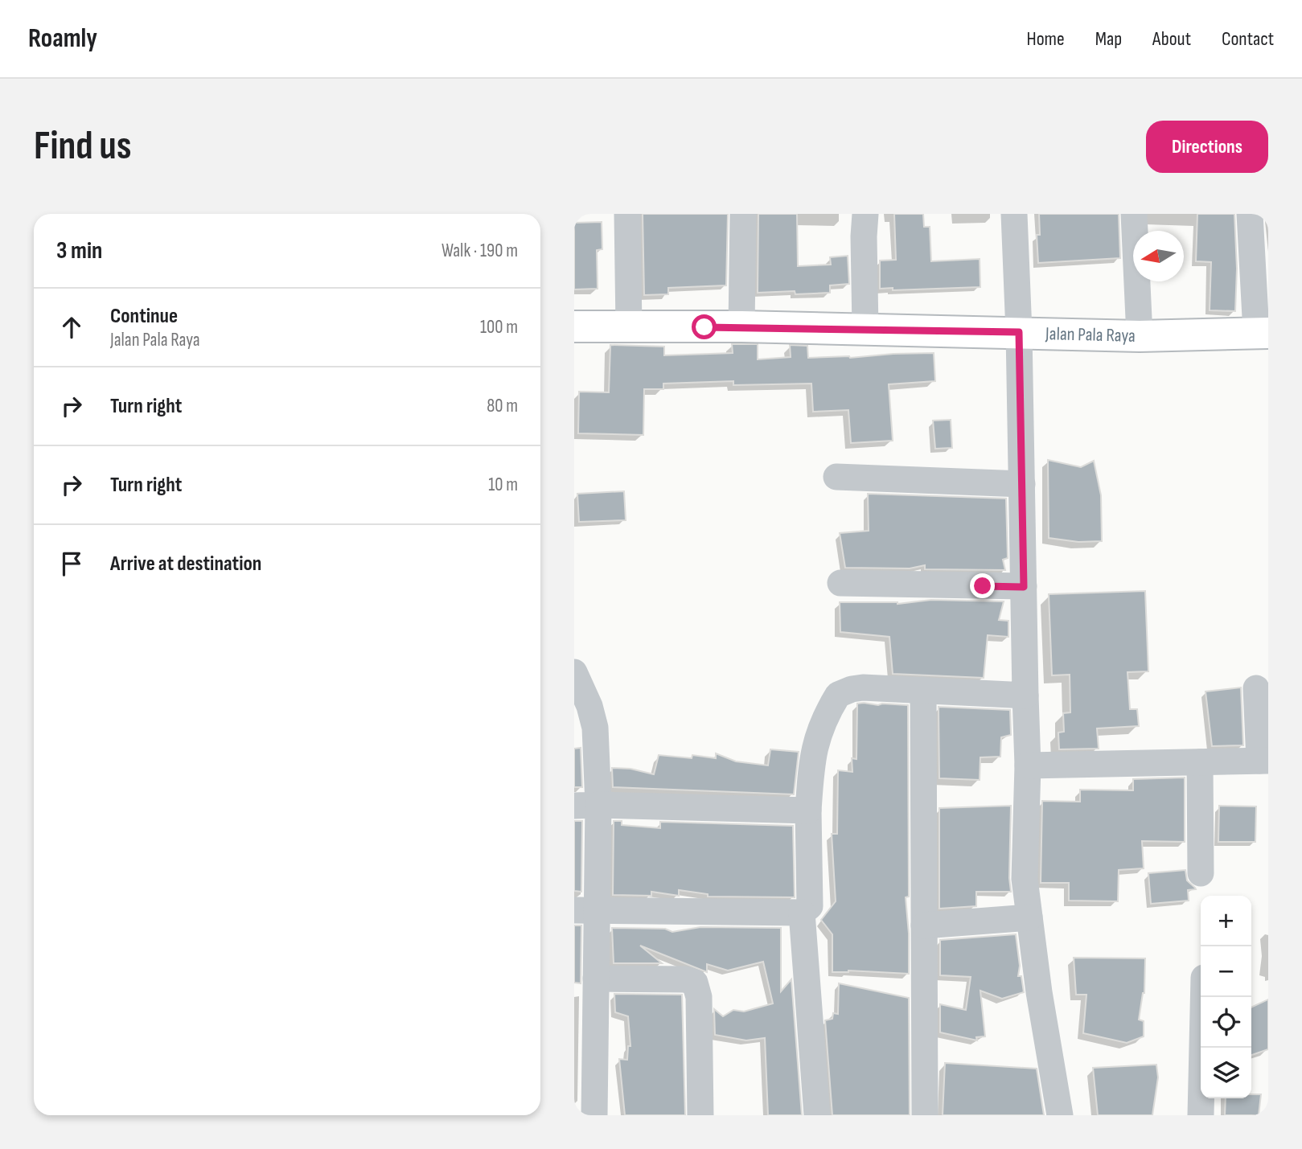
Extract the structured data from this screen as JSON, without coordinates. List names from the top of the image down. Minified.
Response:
{"streets":{"main road":["Jalan Pala Raya"]},"north":"left","page":{"header":"Roamly","nav":["Home","Map","About","Contact"],"buttons":"Directions","title":"Find us","heading":["3 min","Walk · 190 m"],"list":[["Continue","Jalan Pala Raya","100 m"],["Turn right","80 m"],["Turn right","10 m"],"Arrive at destination"],"map_buttons":["+","−"]}}
